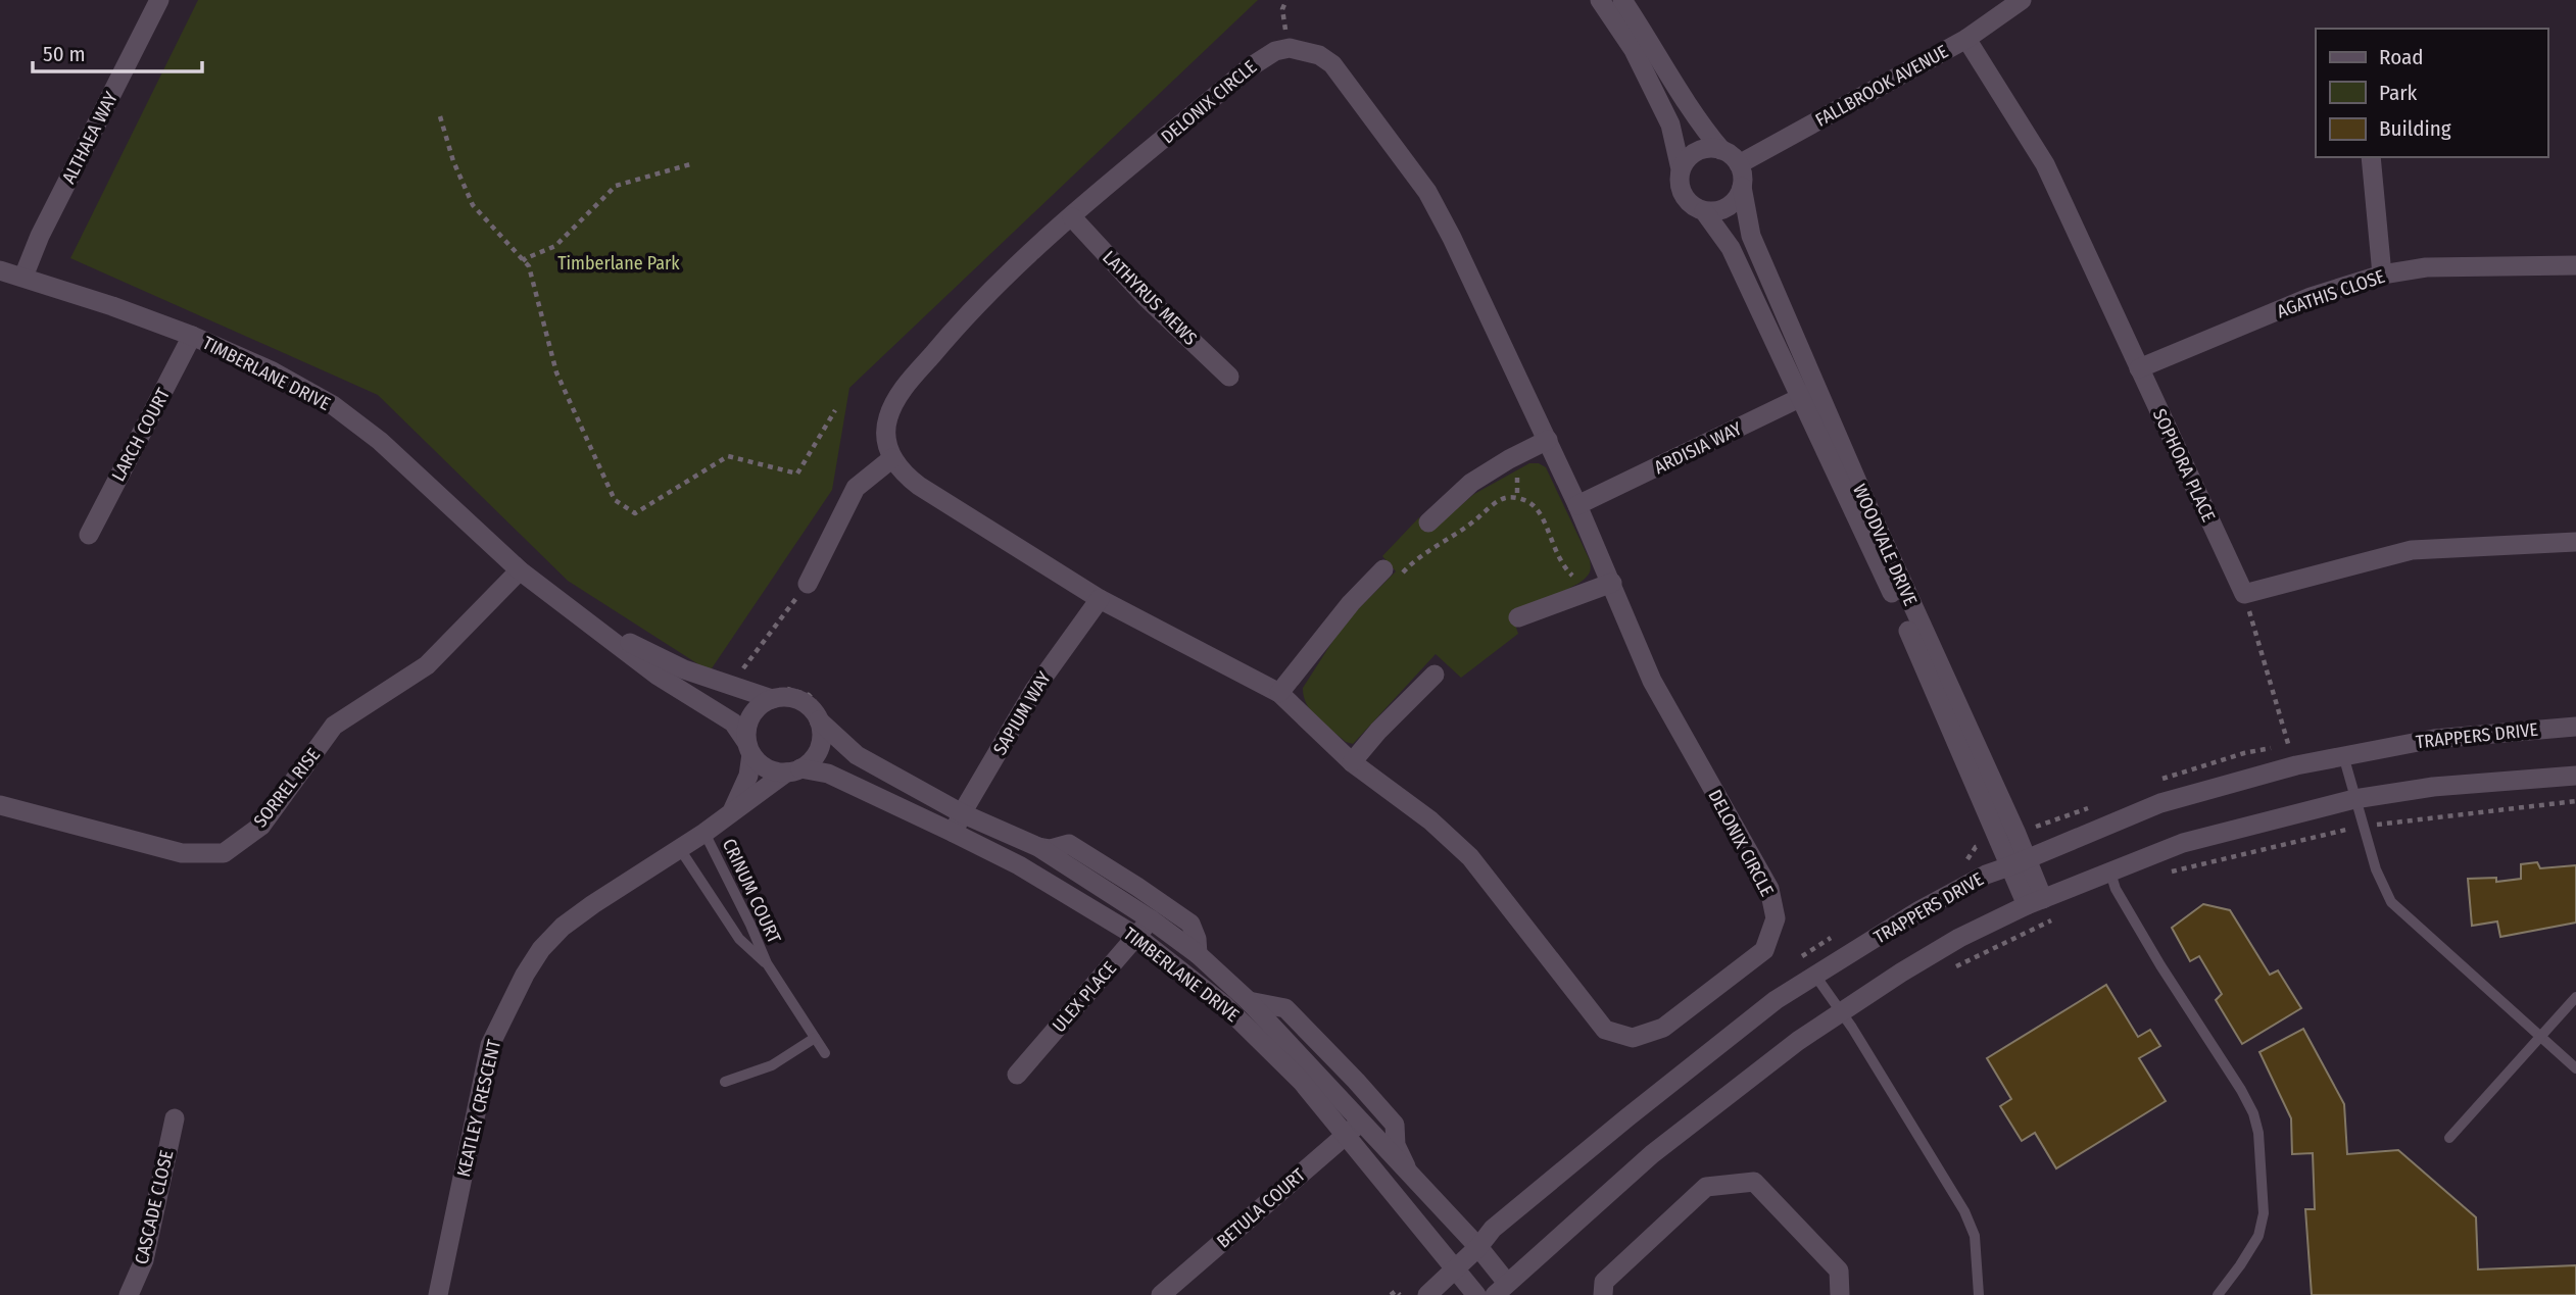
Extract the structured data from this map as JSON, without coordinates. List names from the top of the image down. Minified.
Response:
{"streets":{"street":["FALLBROOK AVENUE","DELONIX CIRCLE","ALTHAEA WAY","AGATHIS CLOSE","LATHYRUS MEWS","TIMBERLANE DRIVE","LARCH COURT","ARDISIA WAY","SOPHORA PLACE","WOODVALE DRIVE","SAPIUM WAY","TRAPPERS DRIVE","SORREL RISE","ULEX PLACE","KEATLEY CRESCENT","CASCADE CLOSE","BETULA COURT"],"lane":["CRINUM COURT"]},"crossings":[["FALLBROOK AVENUE","SOPHORA PLACE"],["FALLBROOK AVENUE","WOODVALE DRIVE"],["DELONIX CIRCLE","LATHYRUS MEWS"],["DELONIX CIRCLE","ARDISIA WAY"],["DELONIX CIRCLE","SAPIUM WAY"],["ALTHAEA WAY","TIMBERLANE DRIVE"],["AGATHIS CLOSE","SOPHORA PLACE"],["TIMBERLANE DRIVE","LARCH COURT"],["TIMBERLANE DRIVE","SAPIUM WAY"],["TIMBERLANE DRIVE","TRAPPERS DRIVE"],["TIMBERLANE DRIVE","SORREL RISE"],["TIMBERLANE DRIVE","ULEX PLACE"],["TIMBERLANE DRIVE","KEATLEY CRESCENT"],["TIMBERLANE DRIVE","BETULA COURT"],["ARDISIA WAY","WOODVALE DRIVE"],["WOODVALE DRIVE","TRAPPERS DRIVE"],["CRINUM COURT","KEATLEY CRESCENT"]],"parks":["Timberlane Park"],"legend":["Road","Park","Building"],"scale_bar":"50 m"}
